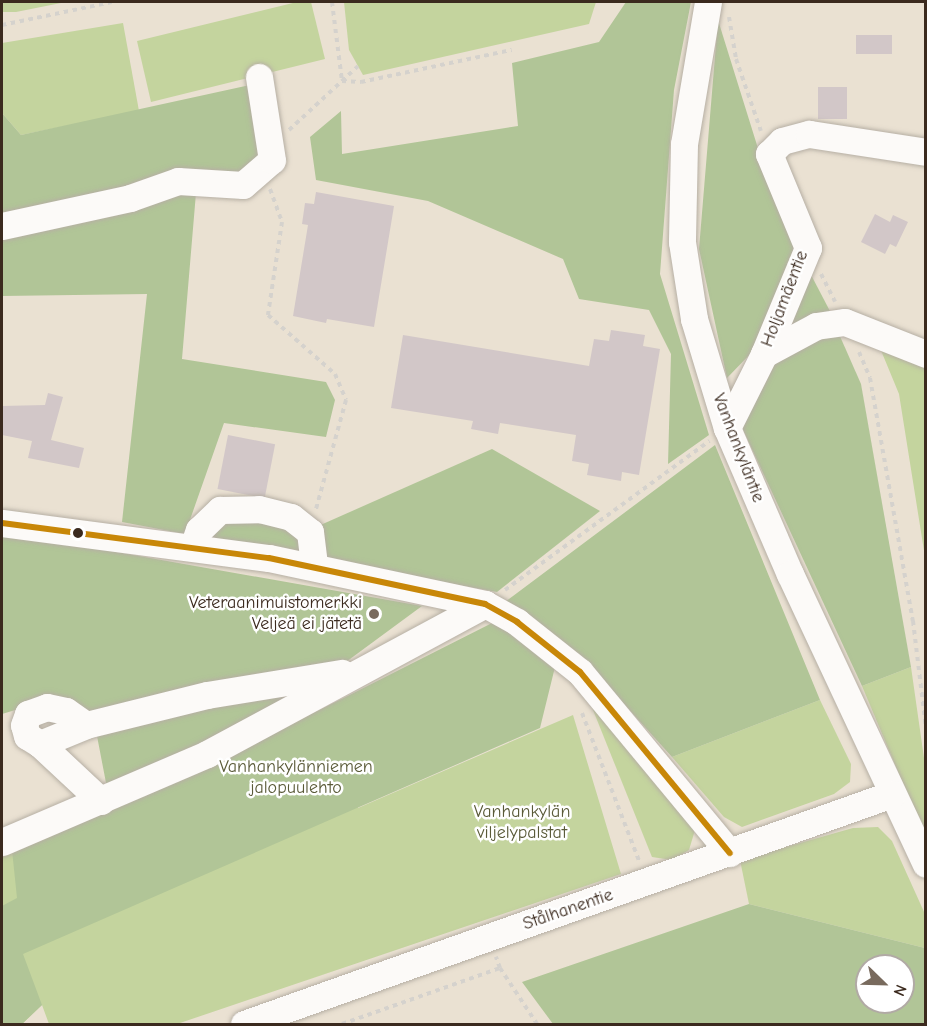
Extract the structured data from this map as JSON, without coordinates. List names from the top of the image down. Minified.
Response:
{"streets":{"street":["Holjamäentie","Vanhankyläntie","Stålhanentie"]},"crossings":[["Holjamäentie","Vanhankyläntie"],["Vanhankyläntie","Stålhanentie"]],"parks":["Vanhankylänniemen jalopuulehto","Vanhankylän viljelypalstat"],"places":["Veteraanimuistomerkki Veljeä ei jätetä"],"north":"bottom right"}
